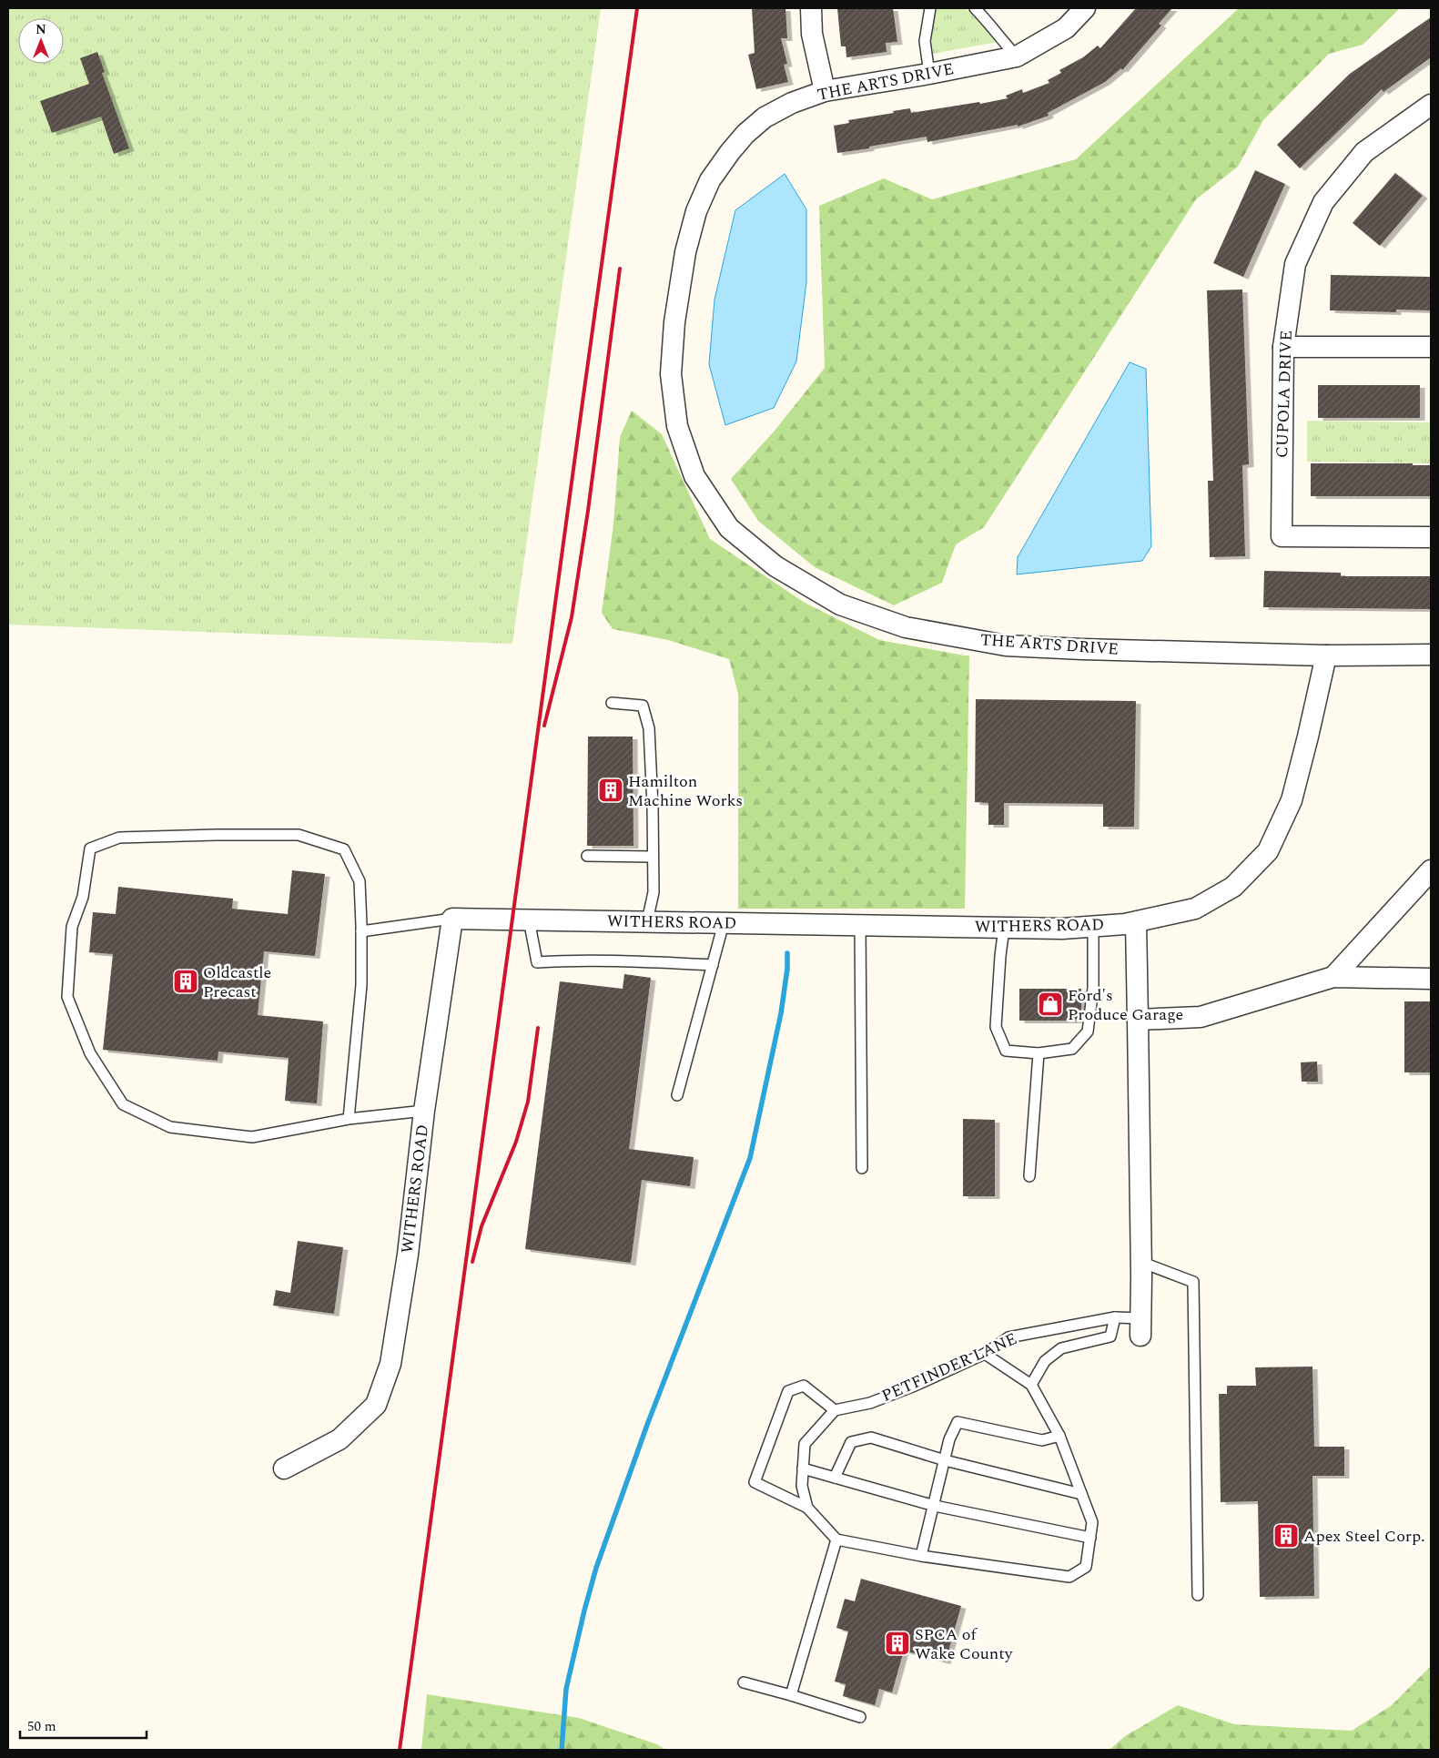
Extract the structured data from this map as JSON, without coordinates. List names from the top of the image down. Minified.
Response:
{"streets":{"street":["THE ARTS DRIVE","CUPOLA DRIVE","WITHERS ROAD","PETFINDER LANE"]},"crossings":[["THE ARTS DRIVE","WITHERS ROAD"],["WITHERS ROAD","PETFINDER LANE"]],"places":{"building":["Hamilton Machine Works","Oldcastle Precast","Apex Steel Corp.","SPCA of Wake County"],"shop":["Ford's Produce Garage"]},"scale_bar":"50 m","north":"top"}
